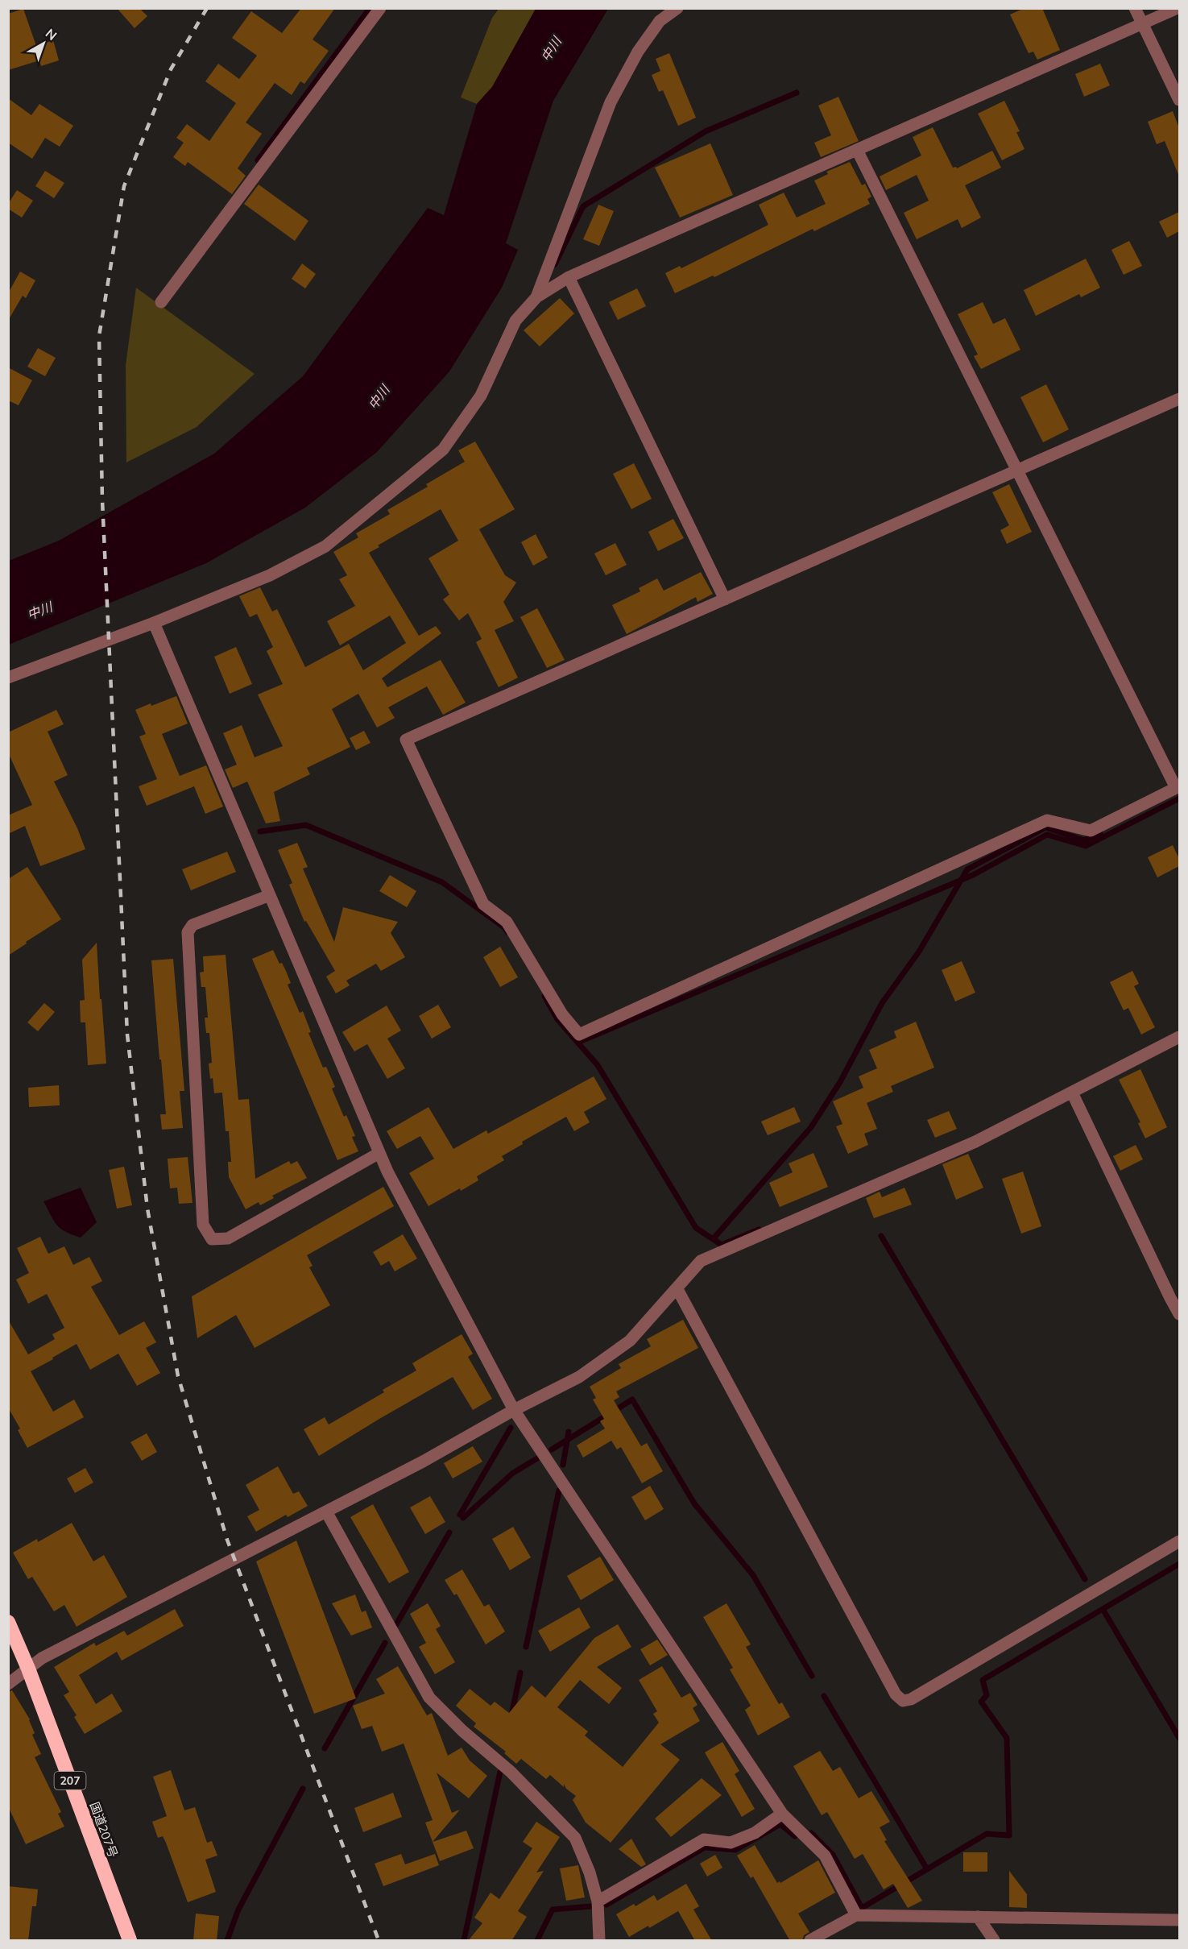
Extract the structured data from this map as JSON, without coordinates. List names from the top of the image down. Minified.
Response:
{"streets":{"highway":["207","国道207号"]},"water":["中川"],"north":"top right"}
